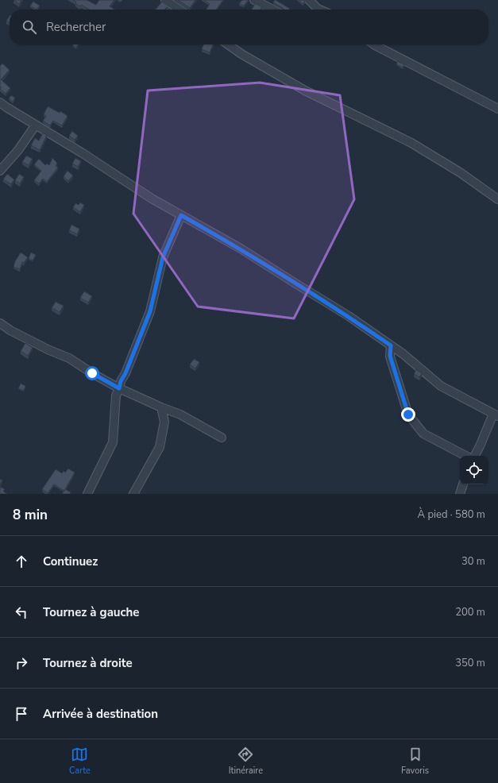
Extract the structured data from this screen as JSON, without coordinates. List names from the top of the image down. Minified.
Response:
{"page":{"search":"Rechercher","heading":["8 min","À pied · 580 m"],"list":[["Continuez","30 m"],["Tournez à gauche","200 m"],["Tournez à droite","350 m"],"Arrivée à destination"],"nav":["Carte","Itinéraire","Favoris"]}}
